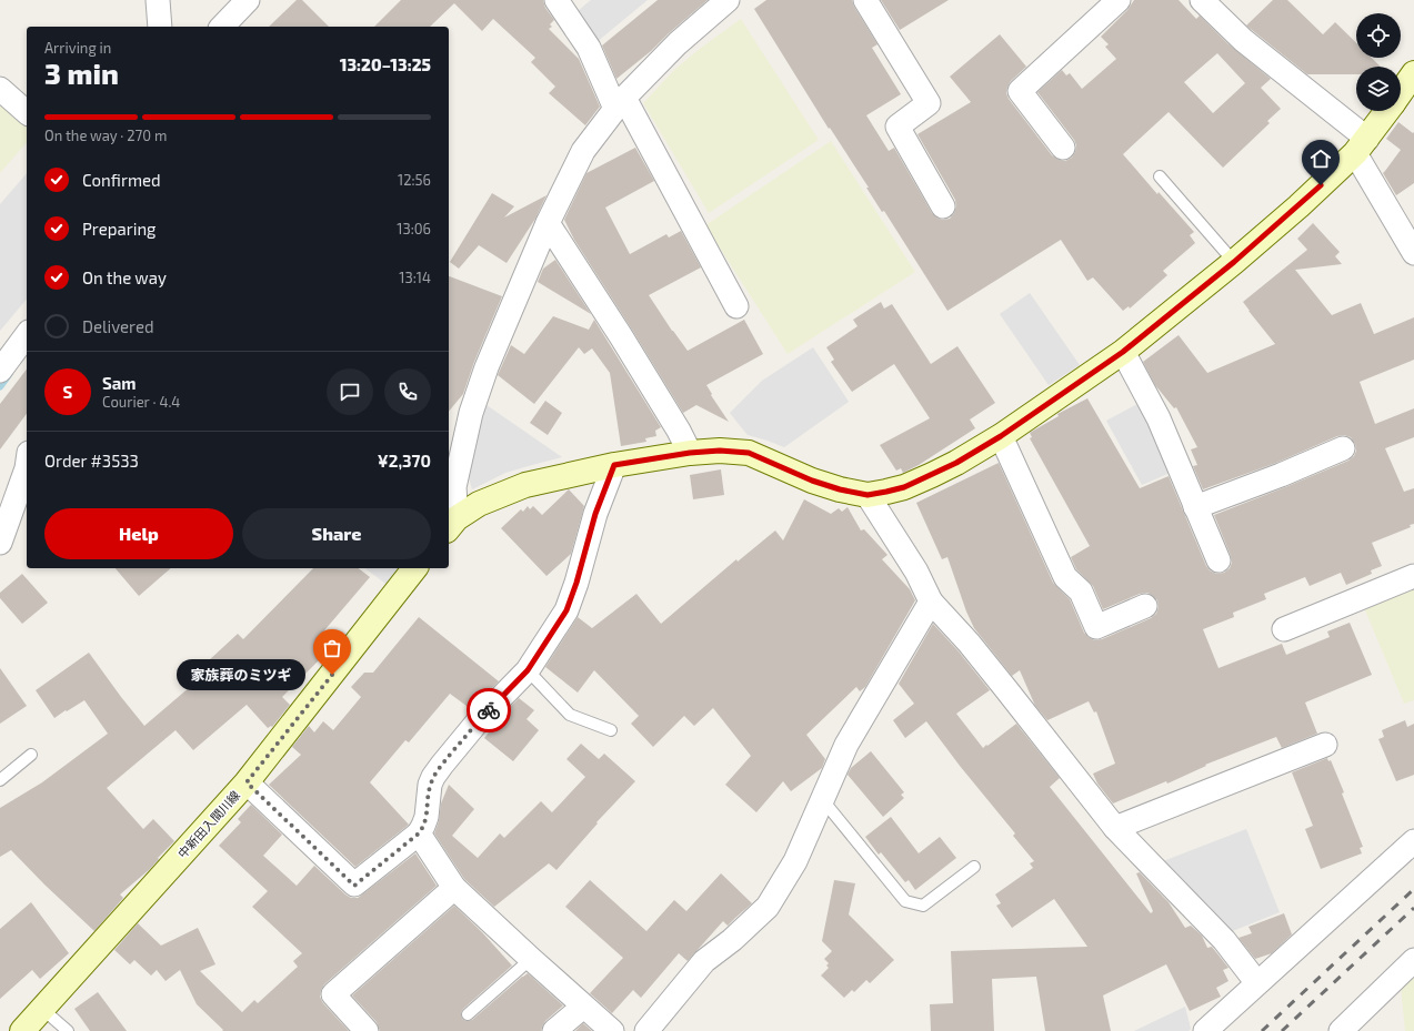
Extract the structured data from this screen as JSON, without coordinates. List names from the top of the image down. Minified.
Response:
{"streets":{"main road":["中新田入間川線"]},"places":["家族葬のミツギ"],"page":{"heading":["3 min","Arriving in","13:20–13:25"],"panel":["Sam","Courier · 4.4","Order #3533","¥2,370"],"bar":"On the way · 270 m","list":[["Confirmed","12:56"],["Preparing","13:06"],["On the way","13:14"],"Delivered"],"round":"S","buttons":["Help","Share"],"bubble":"家族葬のミツギ"}}
